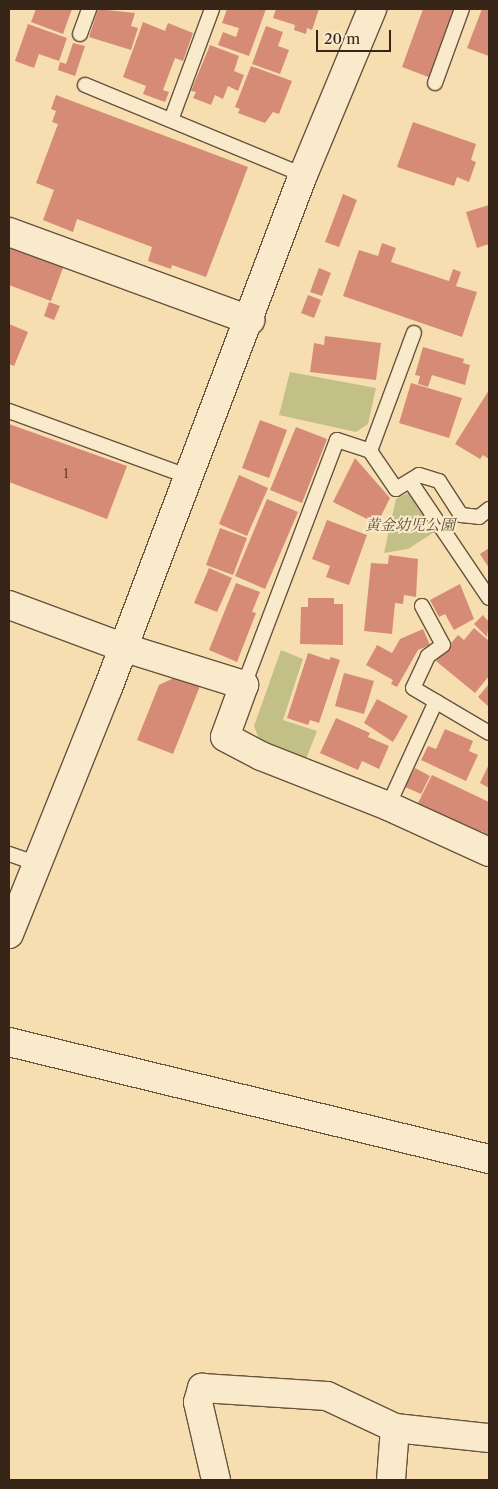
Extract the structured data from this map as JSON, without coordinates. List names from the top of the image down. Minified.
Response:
{"parks":["黄金幼児公園"],"house_numbers":["1"],"scale_bar":"20 m"}
